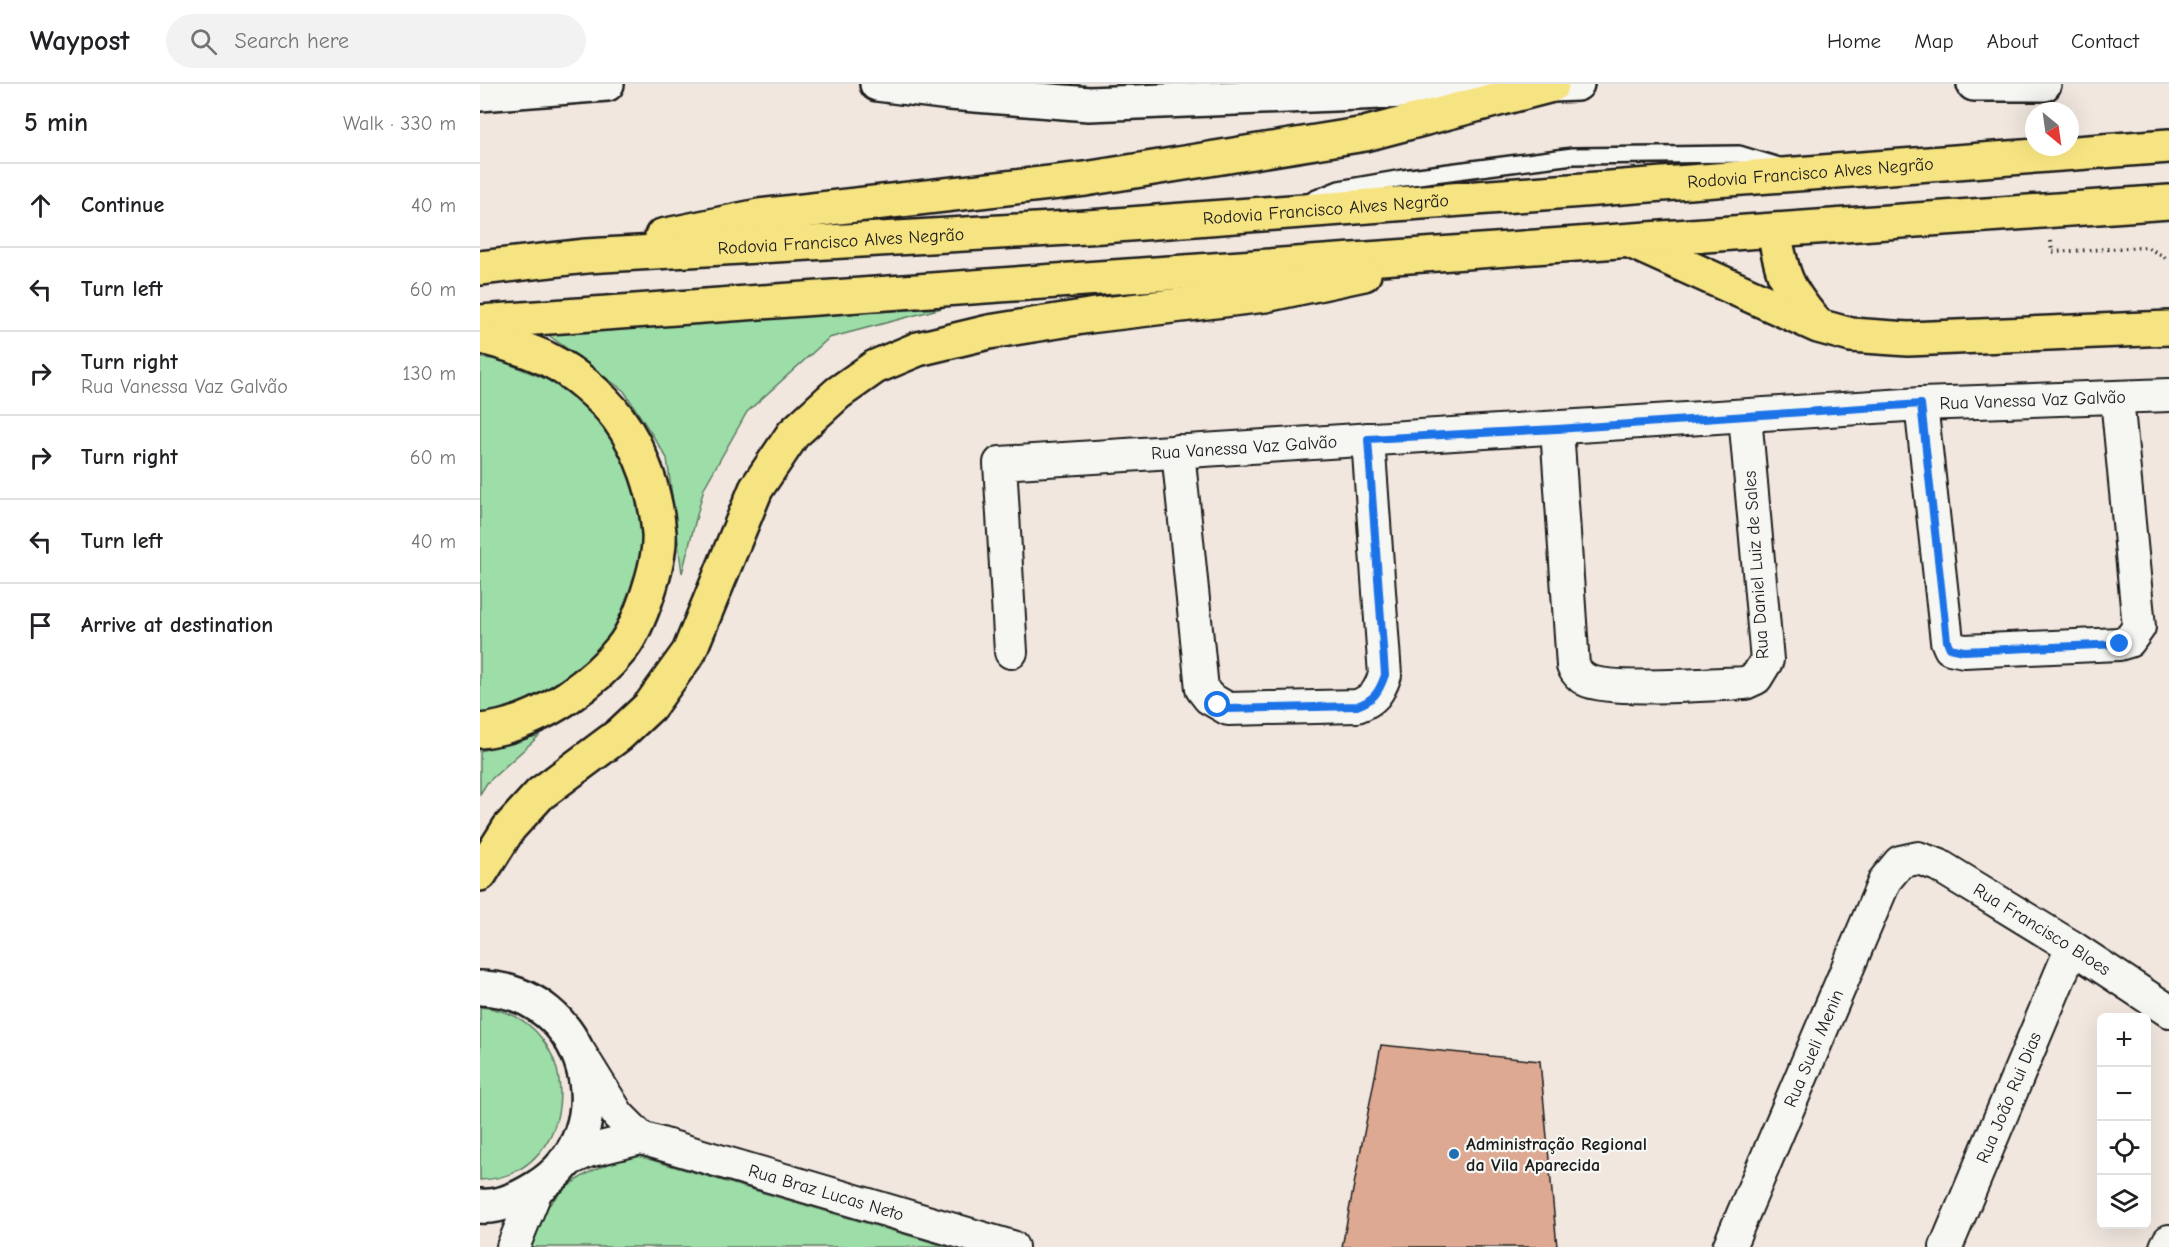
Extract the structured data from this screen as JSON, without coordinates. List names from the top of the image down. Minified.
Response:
{"streets":{"highway":["Rodovia Francisco Alves Negrão"],"street":["Rua Vanessa Vaz Galvão","Rua Daniel Luiz de Sales","Rua Francisco Bloes","Rua Sueli Menin","Rua João Rui Dias","Rua Braz Lucas Neto"]},"crossings":[["Rua Vanessa Vaz Galvão","Rua Daniel Luiz de Sales"],["Rua Francisco Bloes","Rua Sueli Menin"],["Rua Francisco Bloes","Rua João Rui Dias"]],"places":["Administração Regional da Vila Aparecida"],"north":"bottom right","page":{"header":"Waypost","search":"Search here","nav":["Home","Map","About","Contact"],"heading":["5 min","Walk · 330 m"],"list":[["Continue","40 m"],["Turn left","60 m"],["Turn right","Rua Vanessa Vaz Galvão","130 m"],["Turn right","60 m"],["Turn left","40 m"],"Arrive at destination"],"map_buttons":["+","−"]}}
